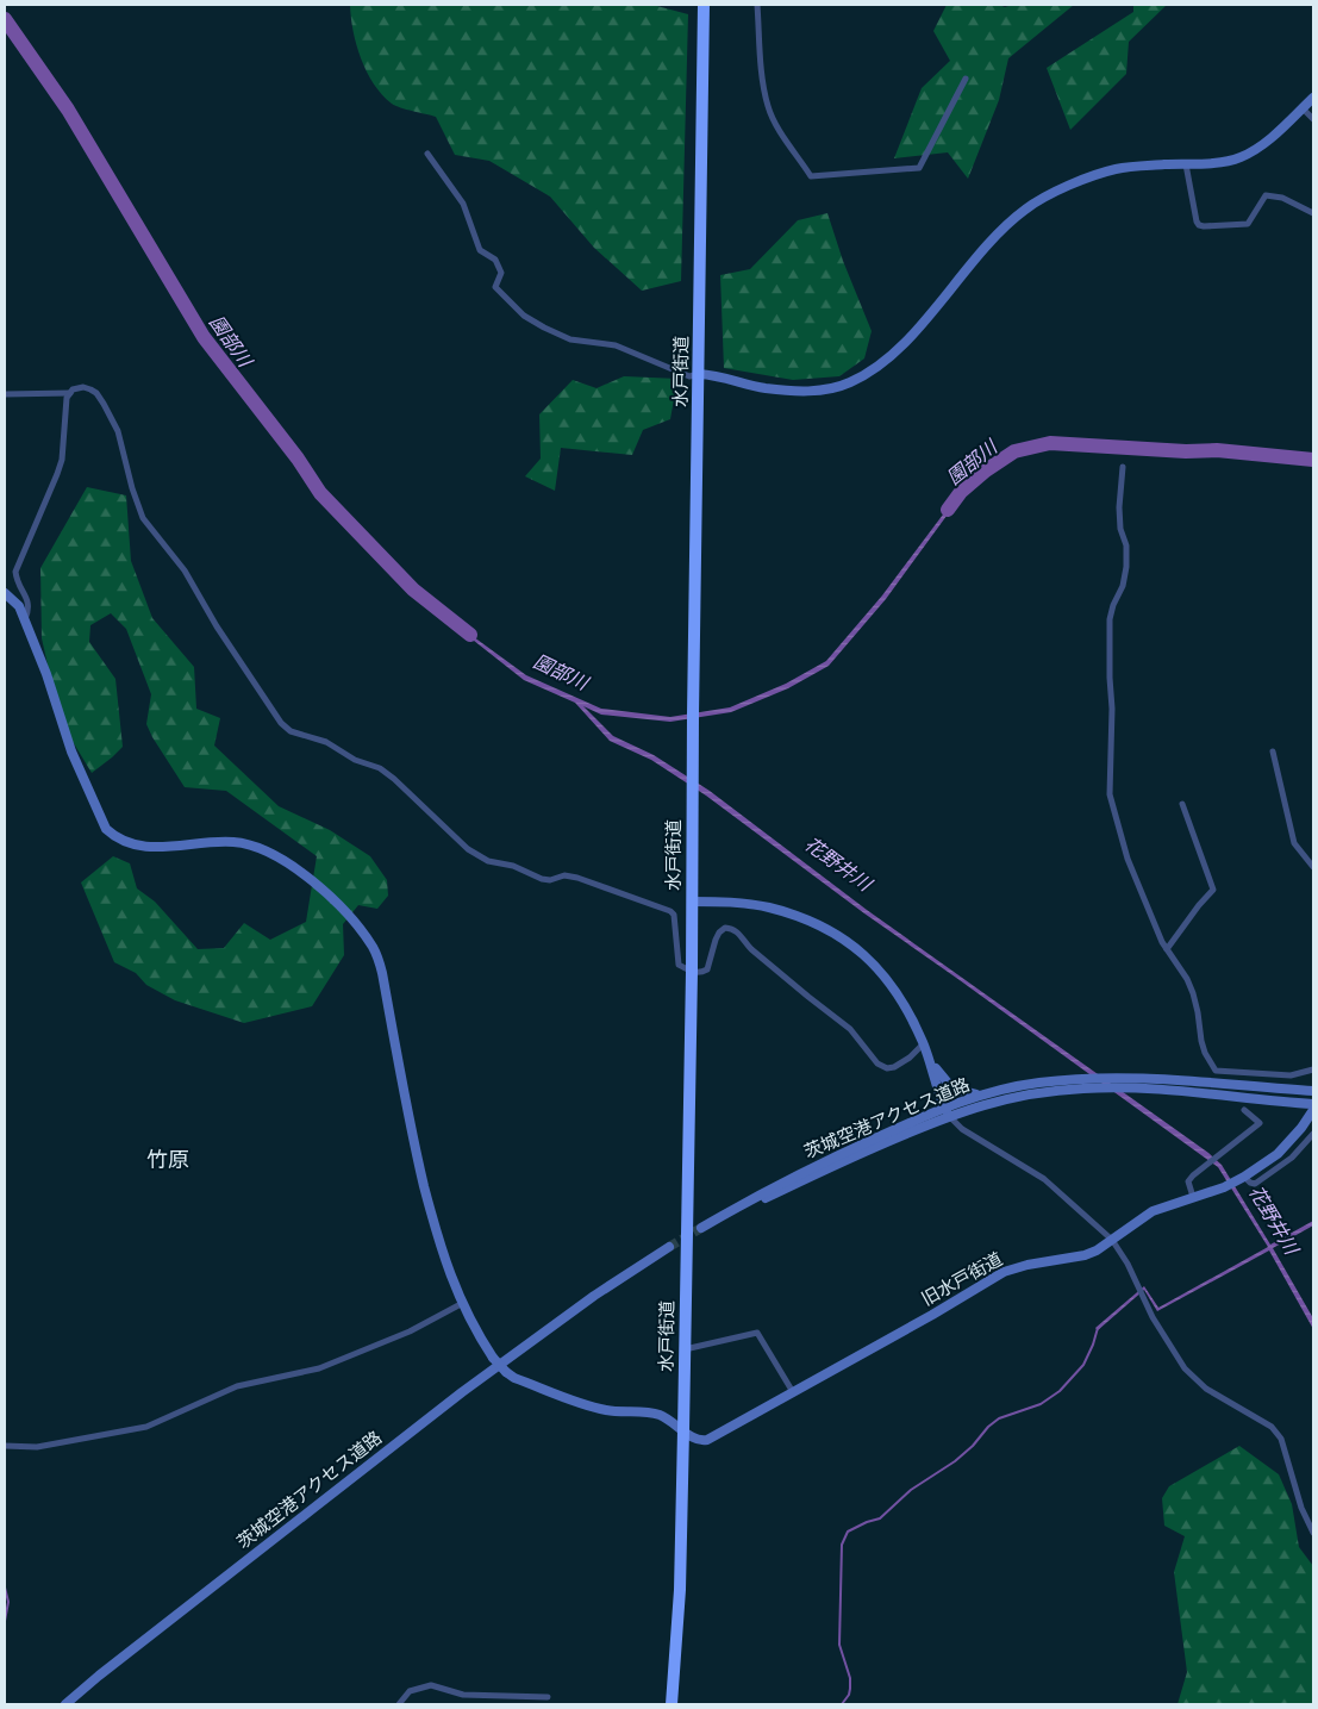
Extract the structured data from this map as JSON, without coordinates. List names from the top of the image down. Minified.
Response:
{"streets":{"highway":["水戸街道"],"street":["茨城空港アクセス道路","旧水戸街道"]},"crossings":[["水戸街道","旧水戸街道"]],"districts":["竹原"],"water":["園部川","花野井川"]}
